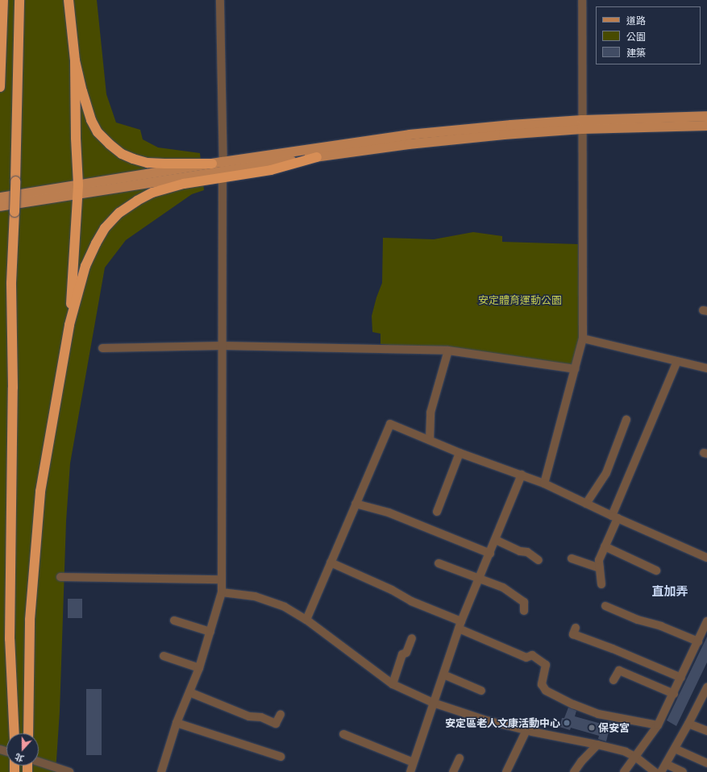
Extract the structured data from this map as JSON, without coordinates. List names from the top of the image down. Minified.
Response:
{"districts":["直加弄"],"parks":["安定體育運動公園"],"places":["安定區老人文康活動中心","保安宮"],"legend":["道路","公園","建築"],"north":"bottom"}
